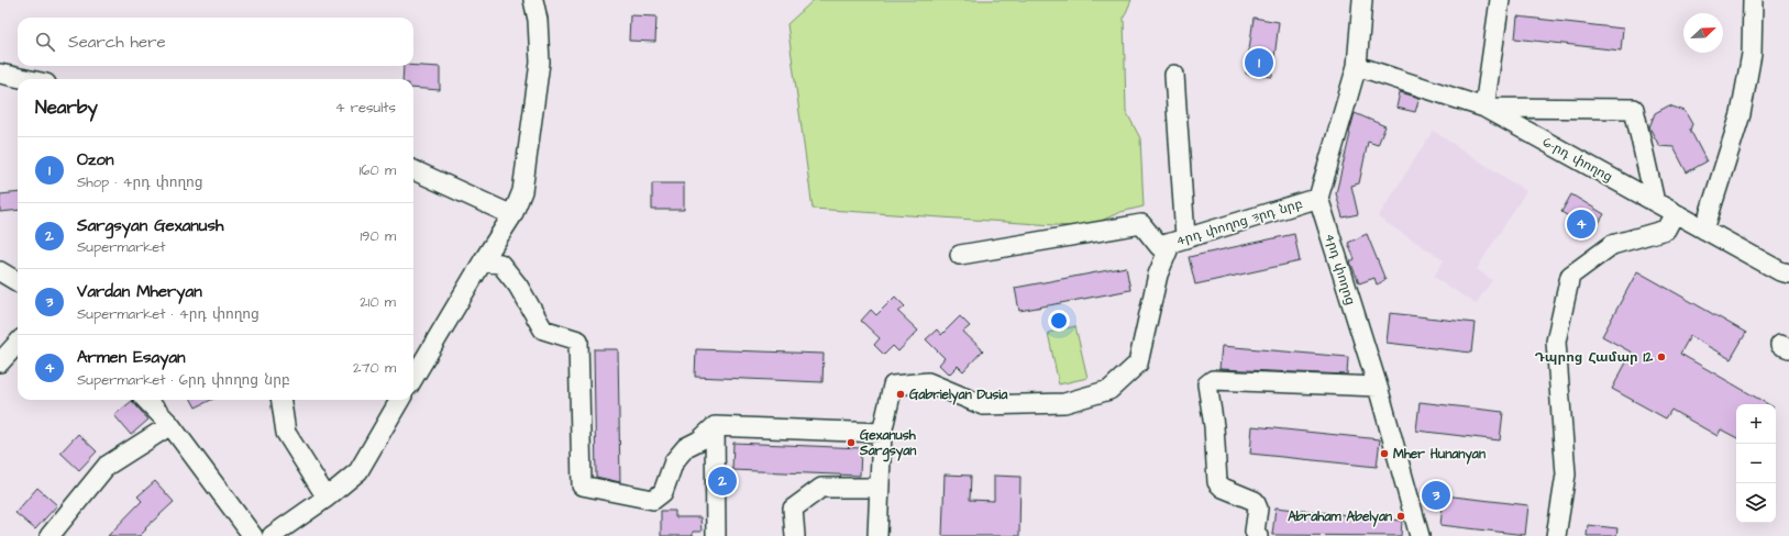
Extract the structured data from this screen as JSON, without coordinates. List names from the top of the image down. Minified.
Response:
{"streets":{"street":["6-րդ փողոց","4րդ փողոց 3րդ նրբ","4րդ փողոց"]},"crossings":[["4րդ փողոց 3րդ նրբ","4րդ փողոց"]],"places":["Դպրոց Համար 12","Gabrielyan Dusia","Gexanush Sargsyan","Mher Hunanyan","Abraham Abelyan"],"north":"top right","page":{"search":"Search here","pins":["1","4","2","3"],"heading":["Nearby","4 results"],"list":[{"mark":"1","name":"Ozon","note":"Shop · 4րդ փողոց","value":"160 m"},{"mark":"2","name":"Sargsyan Gexanush","note":"Supermarket","value":"190 m"},{"mark":"3","name":"Vardan Mheryan","note":"Supermarket · 4րդ փողոց","value":"210 m"},{"mark":"4","name":"Armen Esayan","note":"Supermarket · 6րդ փողոց նրբ","value":"270 m"}],"map_buttons":["+","−"]}}
